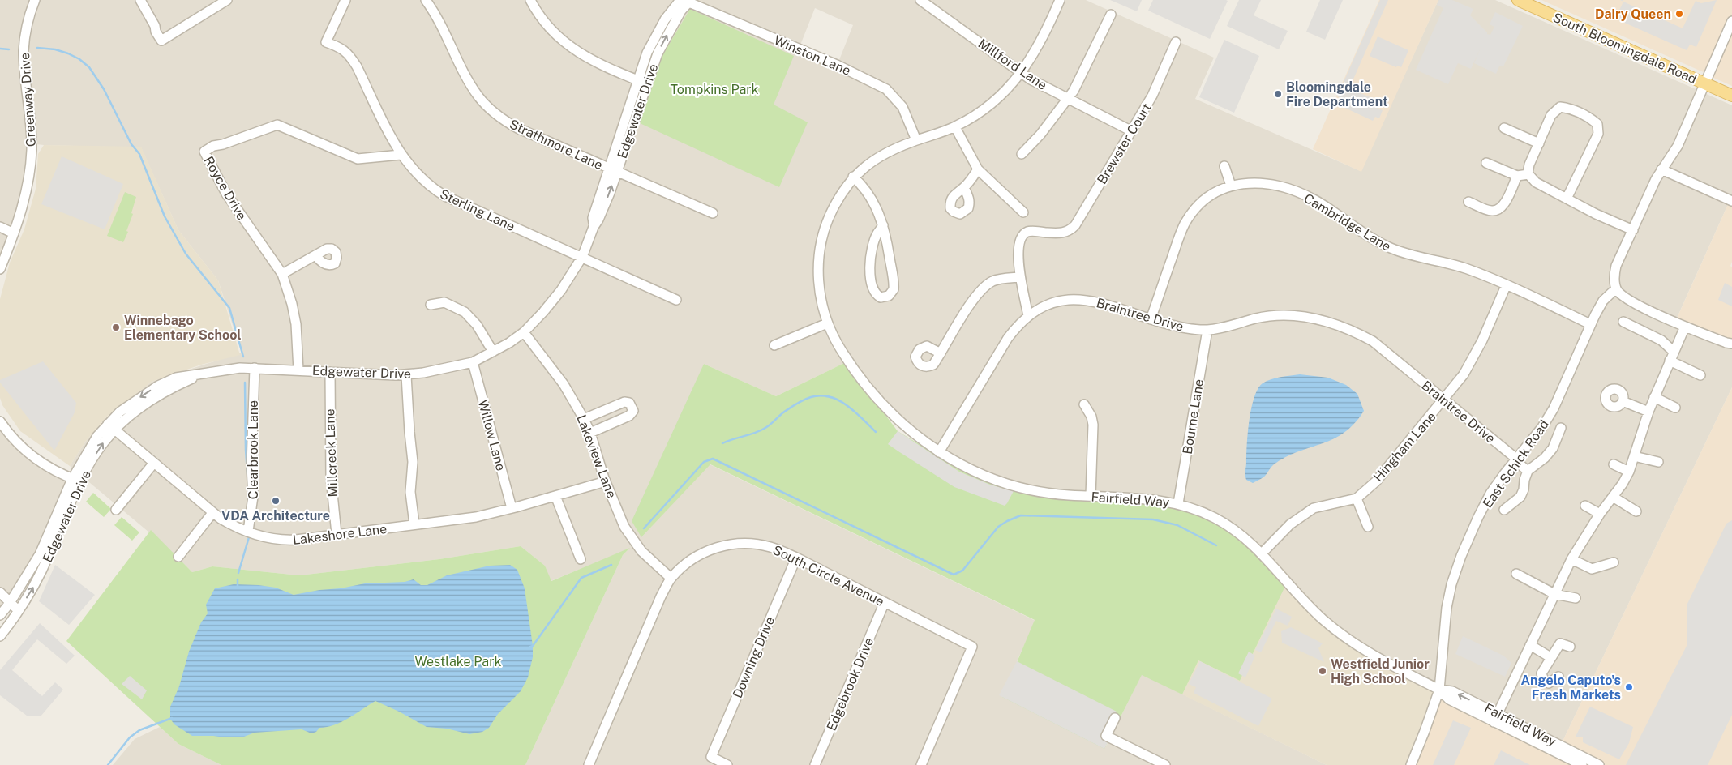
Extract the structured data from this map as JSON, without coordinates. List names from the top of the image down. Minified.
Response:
{"streets":{"main road":["South Bloomingdale Road"],"street":["Winston Lane","Millford Lane","Greenway Drive","Edgewater Drive","Brewster Court","Strathmore Lane","Royce Drive","Sterling Lane","Cambridge Lane","Braintree Drive","Bourne Lane","Willow Lane","Hingham Lane","Clearbrook Lane","Millcreek Lane","Lakeview Lane","East Schick Road","Fairfield Way","Lakeshore Lane","South Circle Avenue","Downing Drive","Edgebrook Drive"]},"crossings":[["Winston Lane","Edgewater Drive"],["Winston Lane","Fairfield Way"],["Millford Lane","Brewster Court"],["Millford Lane","Fairfield Way"],["Edgewater Drive","Strathmore Lane"],["Edgewater Drive","Royce Drive"],["Edgewater Drive","Sterling Lane"],["Edgewater Drive","Willow Lane"],["Edgewater Drive","Clearbrook Lane"],["Edgewater Drive","Millcreek Lane"],["Edgewater Drive","Lakeview Lane"],["Edgewater Drive","Lakeshore Lane"],["Royce Drive","Sterling Lane"],["Cambridge Lane","Braintree Drive"],["Cambridge Lane","Hingham Lane"],["Cambridge Lane","East Schick Road"],["Braintree Drive","Bourne Lane"],["Braintree Drive","Hingham Lane"],["Braintree Drive","East Schick Road"],["Braintree Drive","Fairfield Way"],["Bourne Lane","Fairfield Way"],["Willow Lane","Lakeshore Lane"],["Hingham Lane","Fairfield Way"],["Clearbrook Lane","Lakeshore Lane"],["Millcreek Lane","Lakeshore Lane"],["Lakeview Lane","Lakeshore Lane"],["Lakeview Lane","South Circle Avenue"],["East Schick Road","Fairfield Way"],["South Circle Avenue","Downing Drive"],["South Circle Avenue","Edgebrook Drive"]],"parks":["Tompkins Park","Westlake Park"],"places":["Dairy Queen","Bloomingdale Fire Department","Winnebago Elementary School","VDA Architecture","Westfield Junior High School","Angelo Caputo's Fresh Markets"]}
